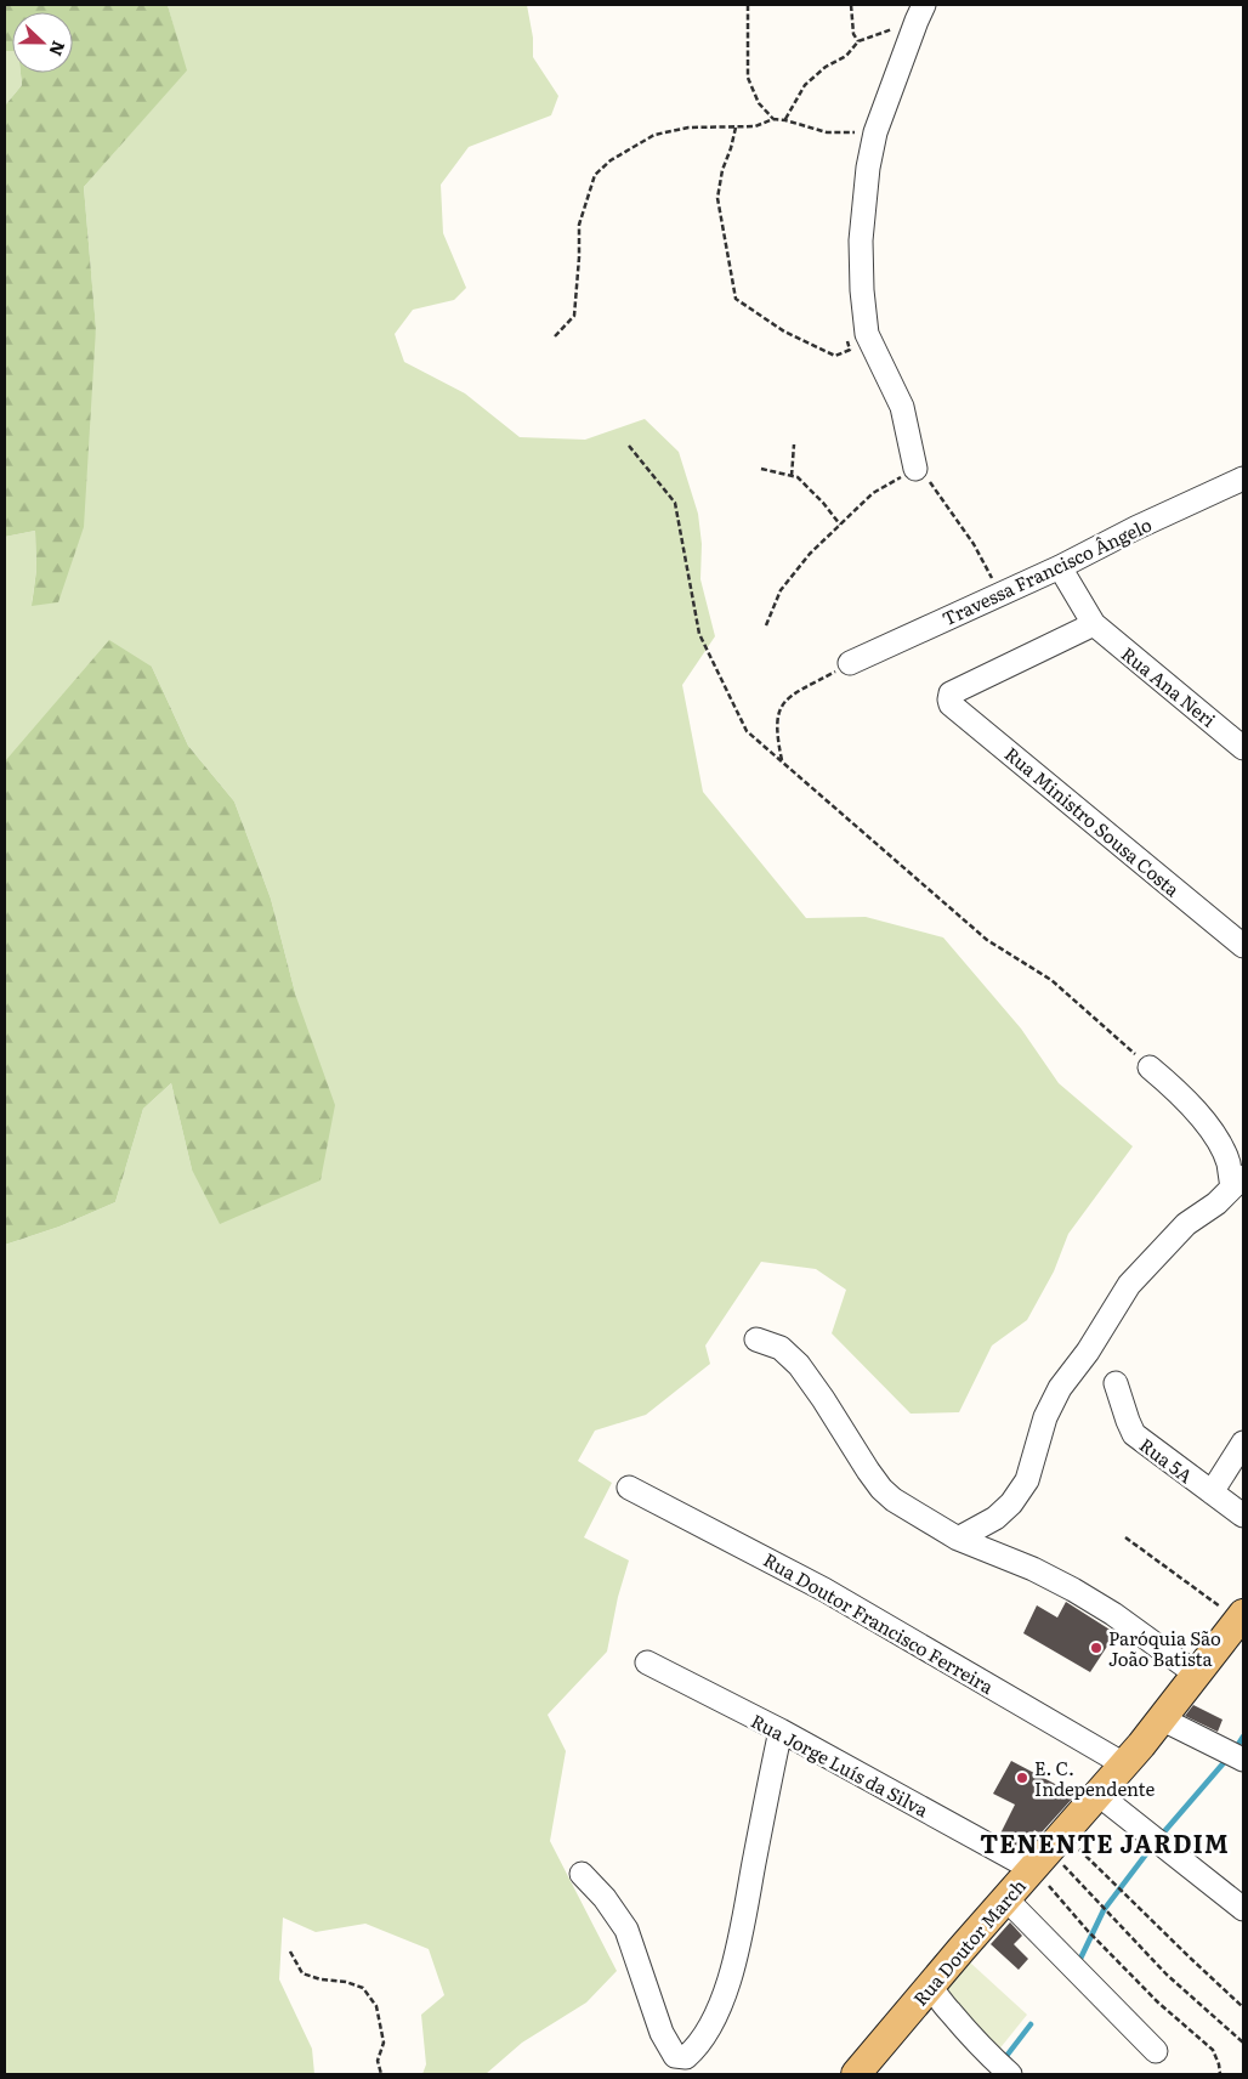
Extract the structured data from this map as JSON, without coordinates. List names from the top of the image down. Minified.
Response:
{"streets":{"main road":["Rua Doutor March"],"street":["Travessa Francisco Ângelo","Rua Ana Neri","Rua Ministro Sousa Costa","Rua 5A","Rua Doutor Francisco Ferreira","Rua Jorge Luís da Silva"]},"crossings":[["Travessa Francisco Ângelo","Rua Ana Neri"],["Rua Ana Neri","Rua Ministro Sousa Costa"],["Rua Doutor Francisco Ferreira","Rua Doutor March"],["Rua Jorge Luís da Silva","Rua Doutor March"]],"districts":["TENENTE JARDIM"],"places":["Paróquia São João Batista","E. C. Independente"],"north":"right"}
